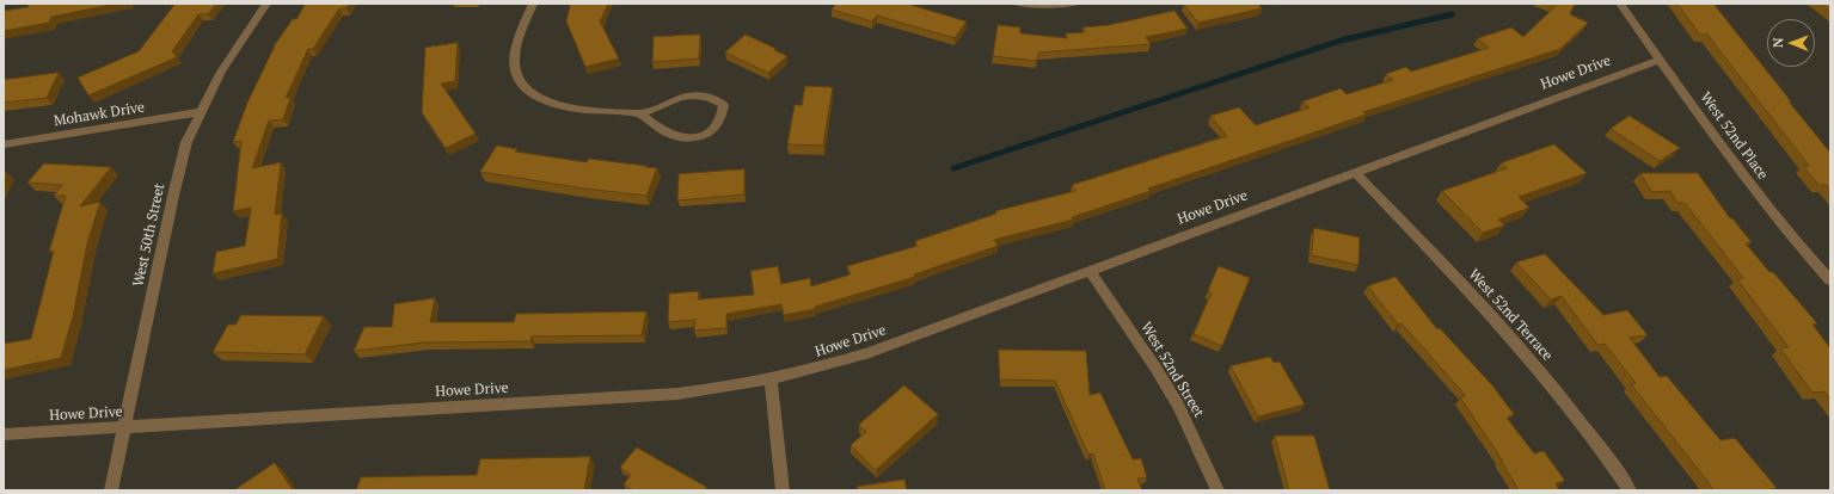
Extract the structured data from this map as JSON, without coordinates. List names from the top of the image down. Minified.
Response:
{"streets":{"street":["Howe Drive","Mohawk Drive","West 52nd Place","West 50th Street","West 52nd Terrace","West 52nd Street"]},"crossings":[["Howe Drive","West 52nd Place"],["Howe Drive","West 50th Street"],["Howe Drive","West 52nd Terrace"],["Howe Drive","West 52nd Street"],["Mohawk Drive","West 50th Street"]],"north":"left"}
